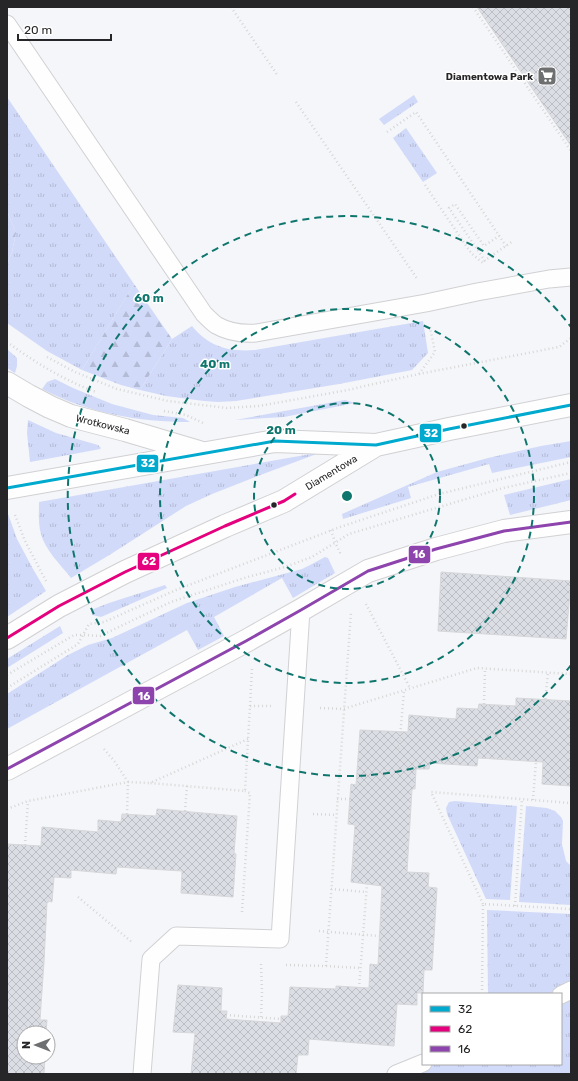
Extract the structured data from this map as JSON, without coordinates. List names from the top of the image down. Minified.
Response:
{"streets":{"street":["Wrotkowska","Diamentowa"]},"crossings":[["Wrotkowska","Diamentowa"]],"places":{"supermarket":["Diamentowa Park"]},"lines":["transit line 32","transit line 62","transit line 16"],"legend":["32","62","16"],"scale_bar":"20 m","north":"left","rings":["60 m","40 m","20 m"]}
